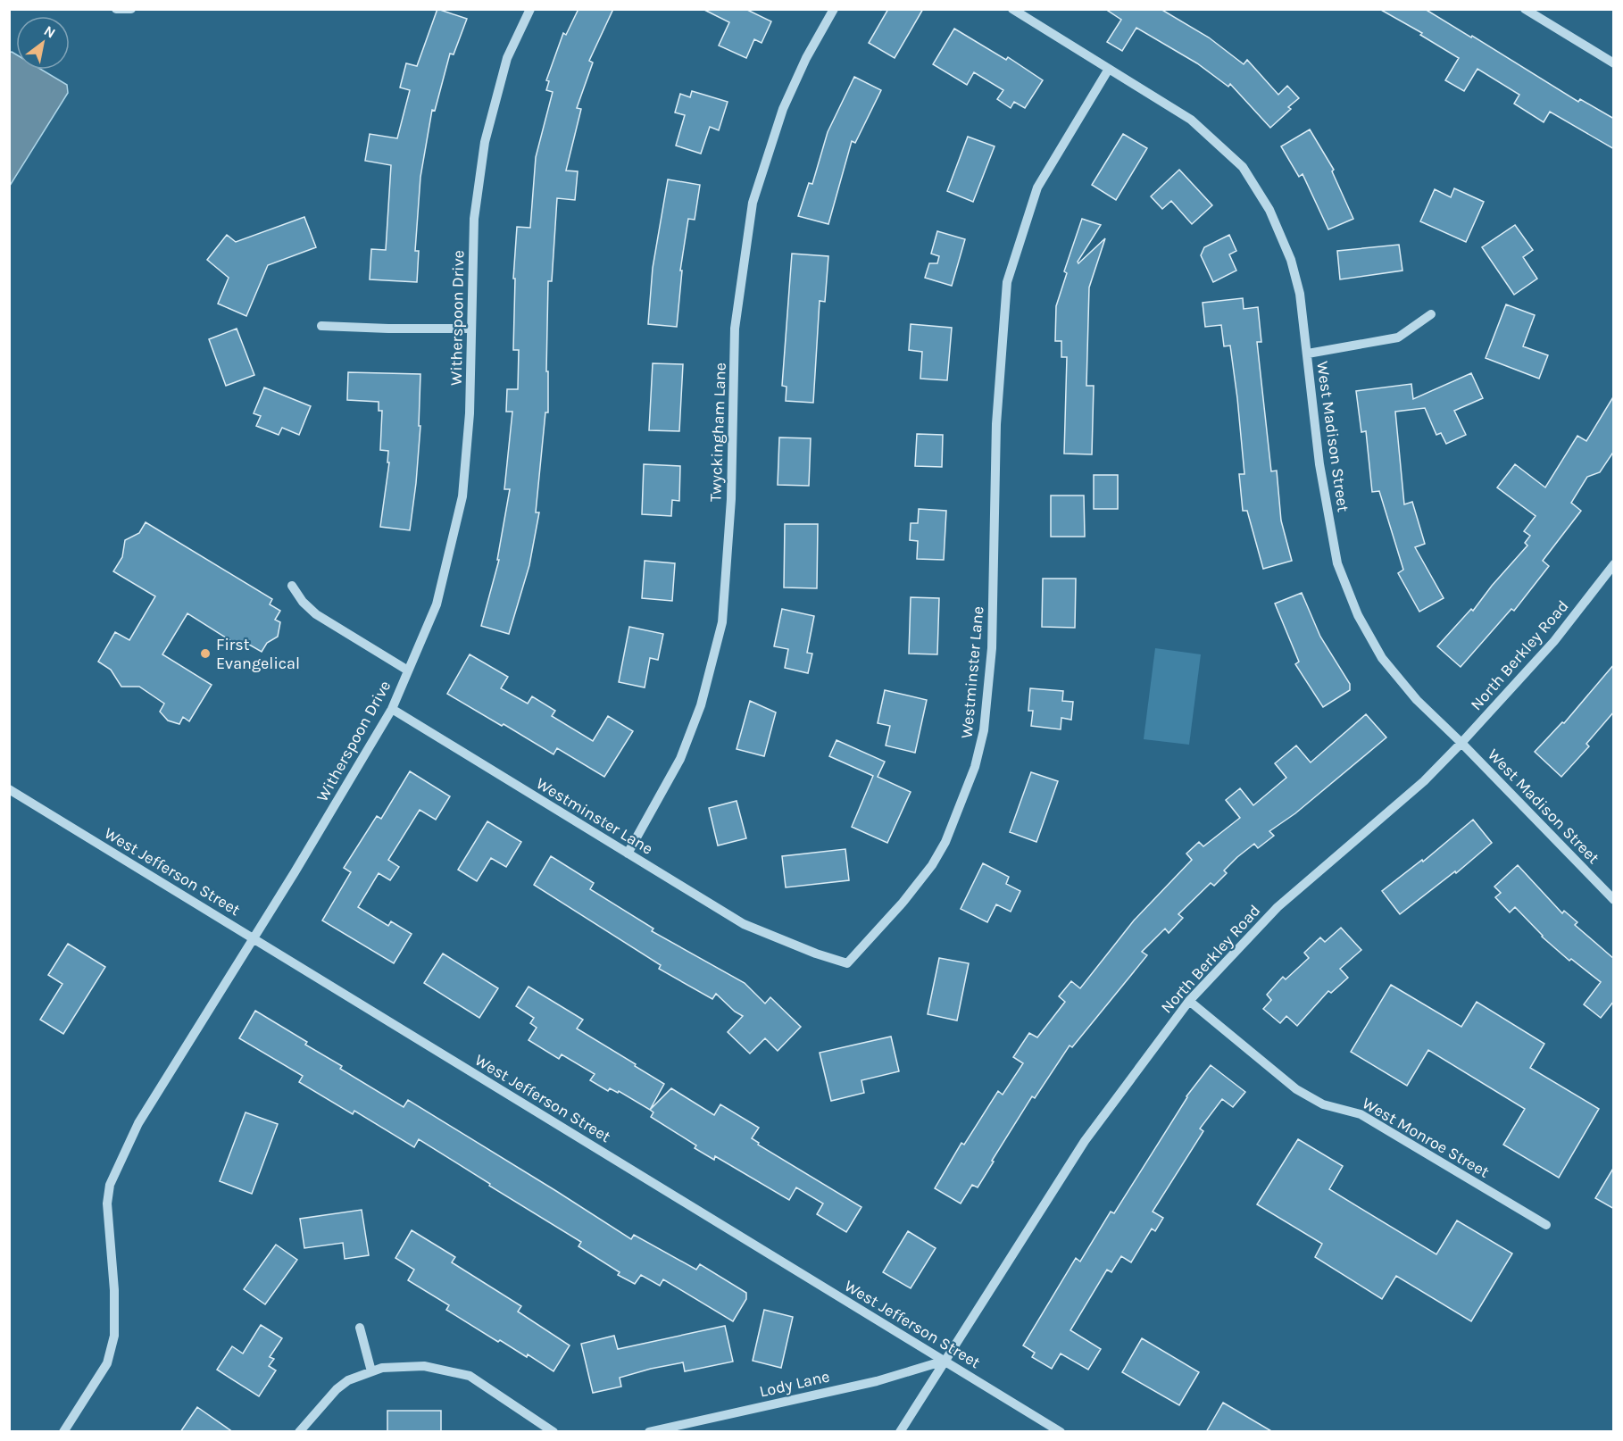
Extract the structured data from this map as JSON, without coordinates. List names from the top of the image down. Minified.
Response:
{"streets":{"street":["Witherspoon Drive","Twyckingham Lane","West Madison Street","North Berkley Road","Westminster Lane","West Jefferson Street","West Monroe Street","Lody Lane"]},"crossings":[["Witherspoon Drive","Westminster Lane"],["Witherspoon Drive","West Jefferson Street"],["Twyckingham Lane","Westminster Lane"],["West Madison Street","North Berkley Road"],["West Madison Street","Westminster Lane"],["North Berkley Road","West Jefferson Street"],["North Berkley Road","West Monroe Street"],["North Berkley Road","Lody Lane"],["West Jefferson Street","Lody Lane"]],"places":["First Evangelical"],"north":"top right"}
